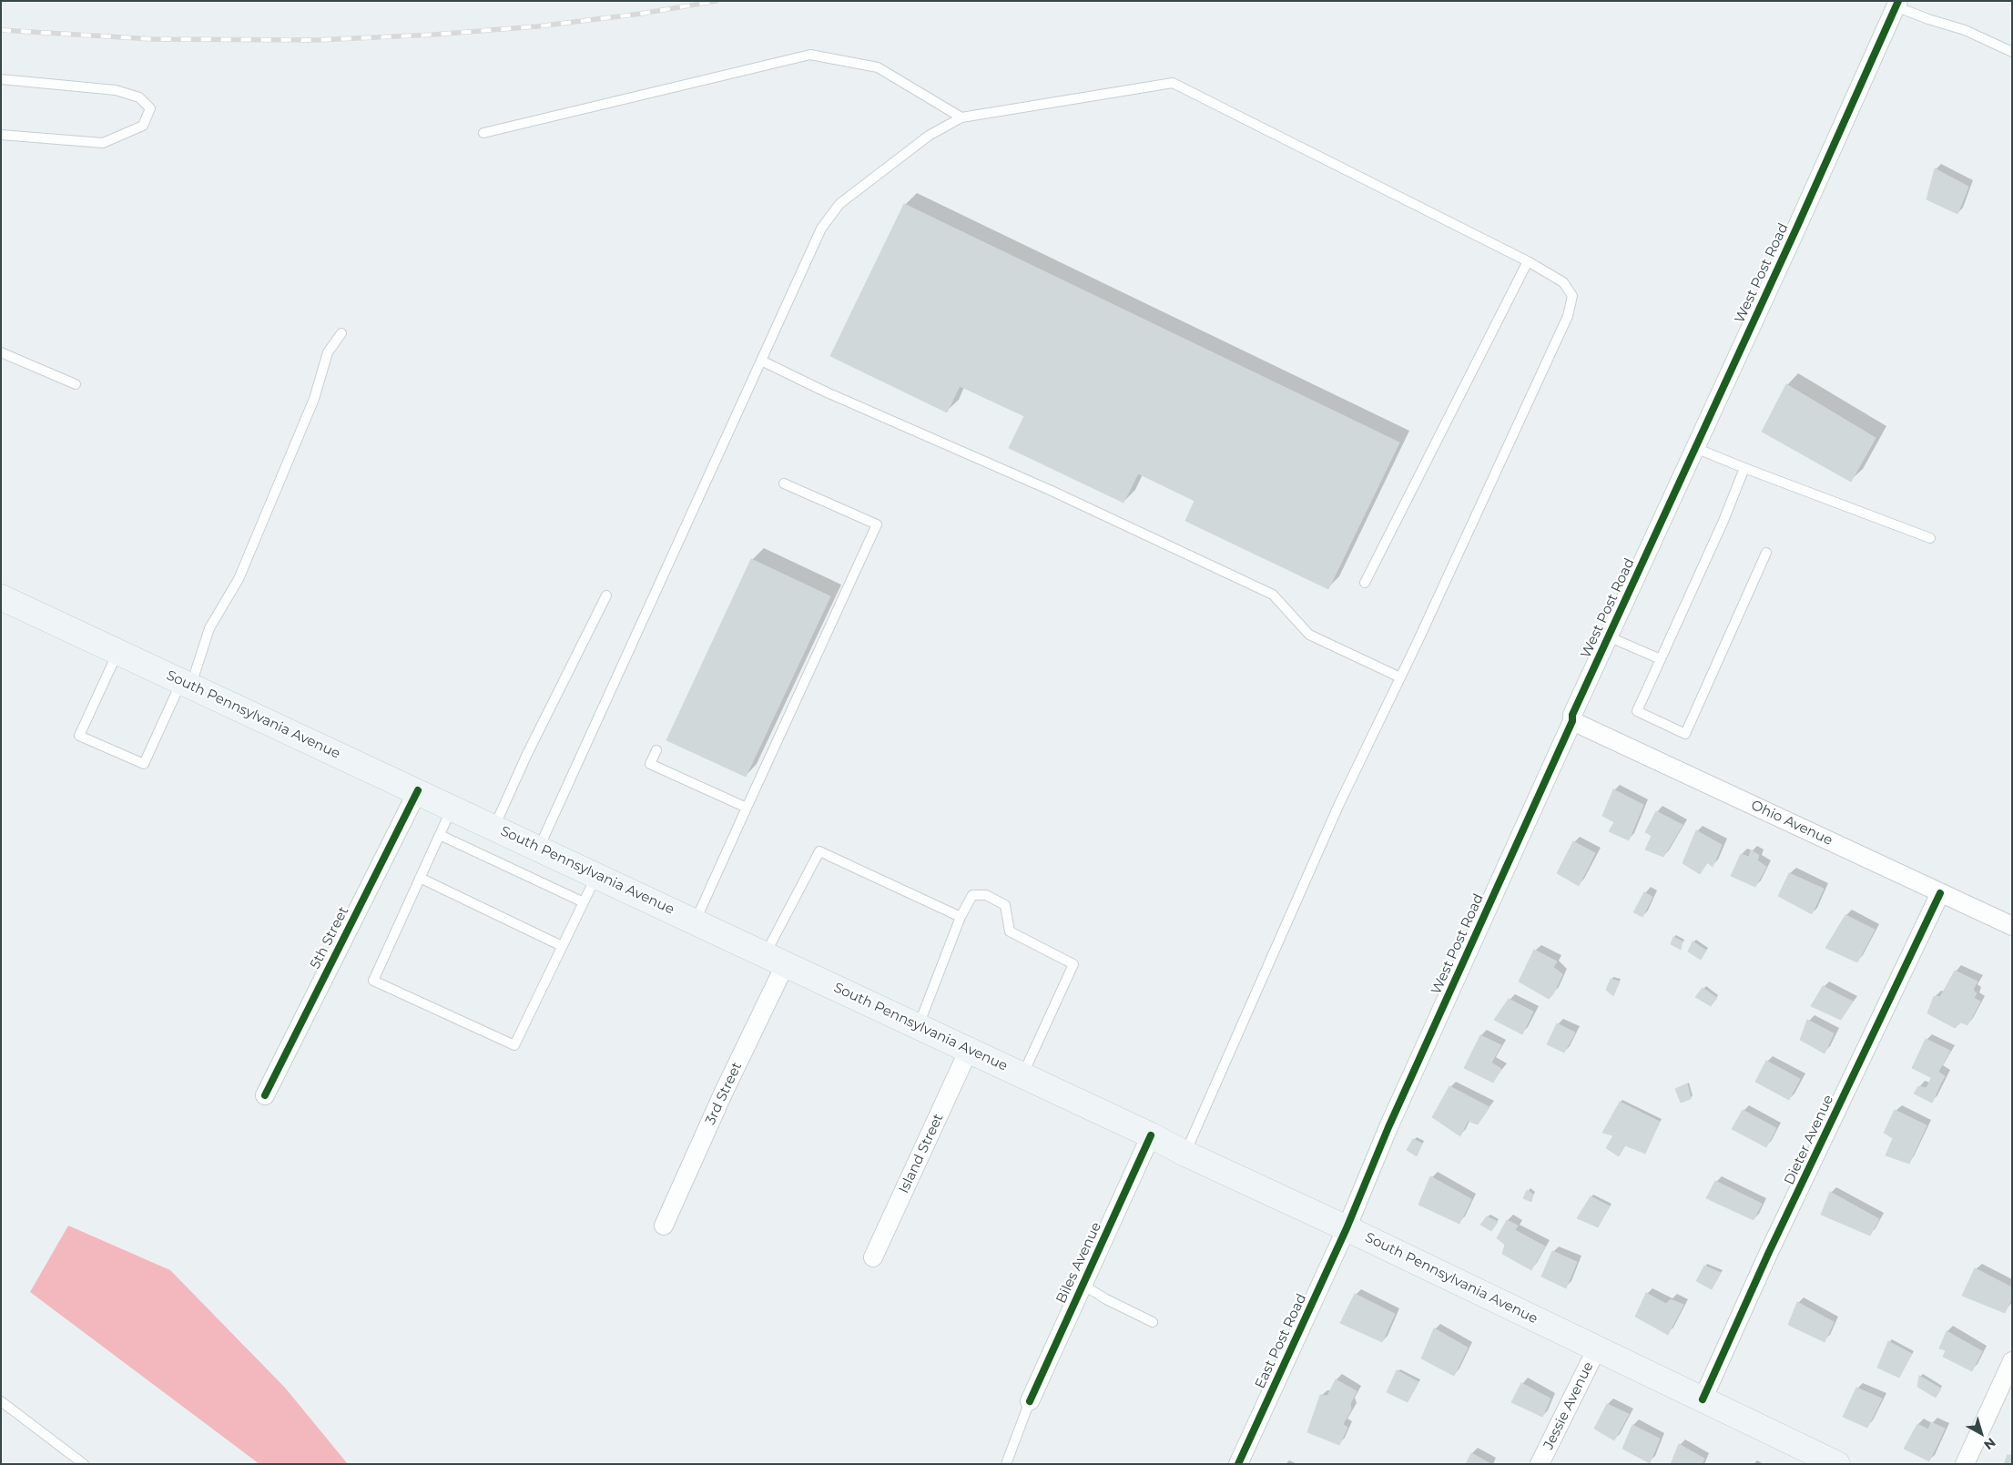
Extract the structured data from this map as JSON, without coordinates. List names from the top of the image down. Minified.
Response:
{"streets":{"main road":["South Pennsylvania Avenue"],"street":["West Post Road","Ohio Avenue","5th Street","3rd Street","Dieter Avenue","Island Street","Biles Avenue","East Post Road","Jessie Avenue"]},"crossings":[["West Post Road","South Pennsylvania Avenue"],["West Post Road","Ohio Avenue"],["West Post Road","East Post Road"],["South Pennsylvania Avenue","5th Street"],["South Pennsylvania Avenue","3rd Street"],["South Pennsylvania Avenue","Dieter Avenue"],["South Pennsylvania Avenue","Island Street"],["South Pennsylvania Avenue","Biles Avenue"],["South Pennsylvania Avenue","East Post Road"],["South Pennsylvania Avenue","Jessie Avenue"],["Ohio Avenue","Dieter Avenue"]],"north":"bottom right"}
